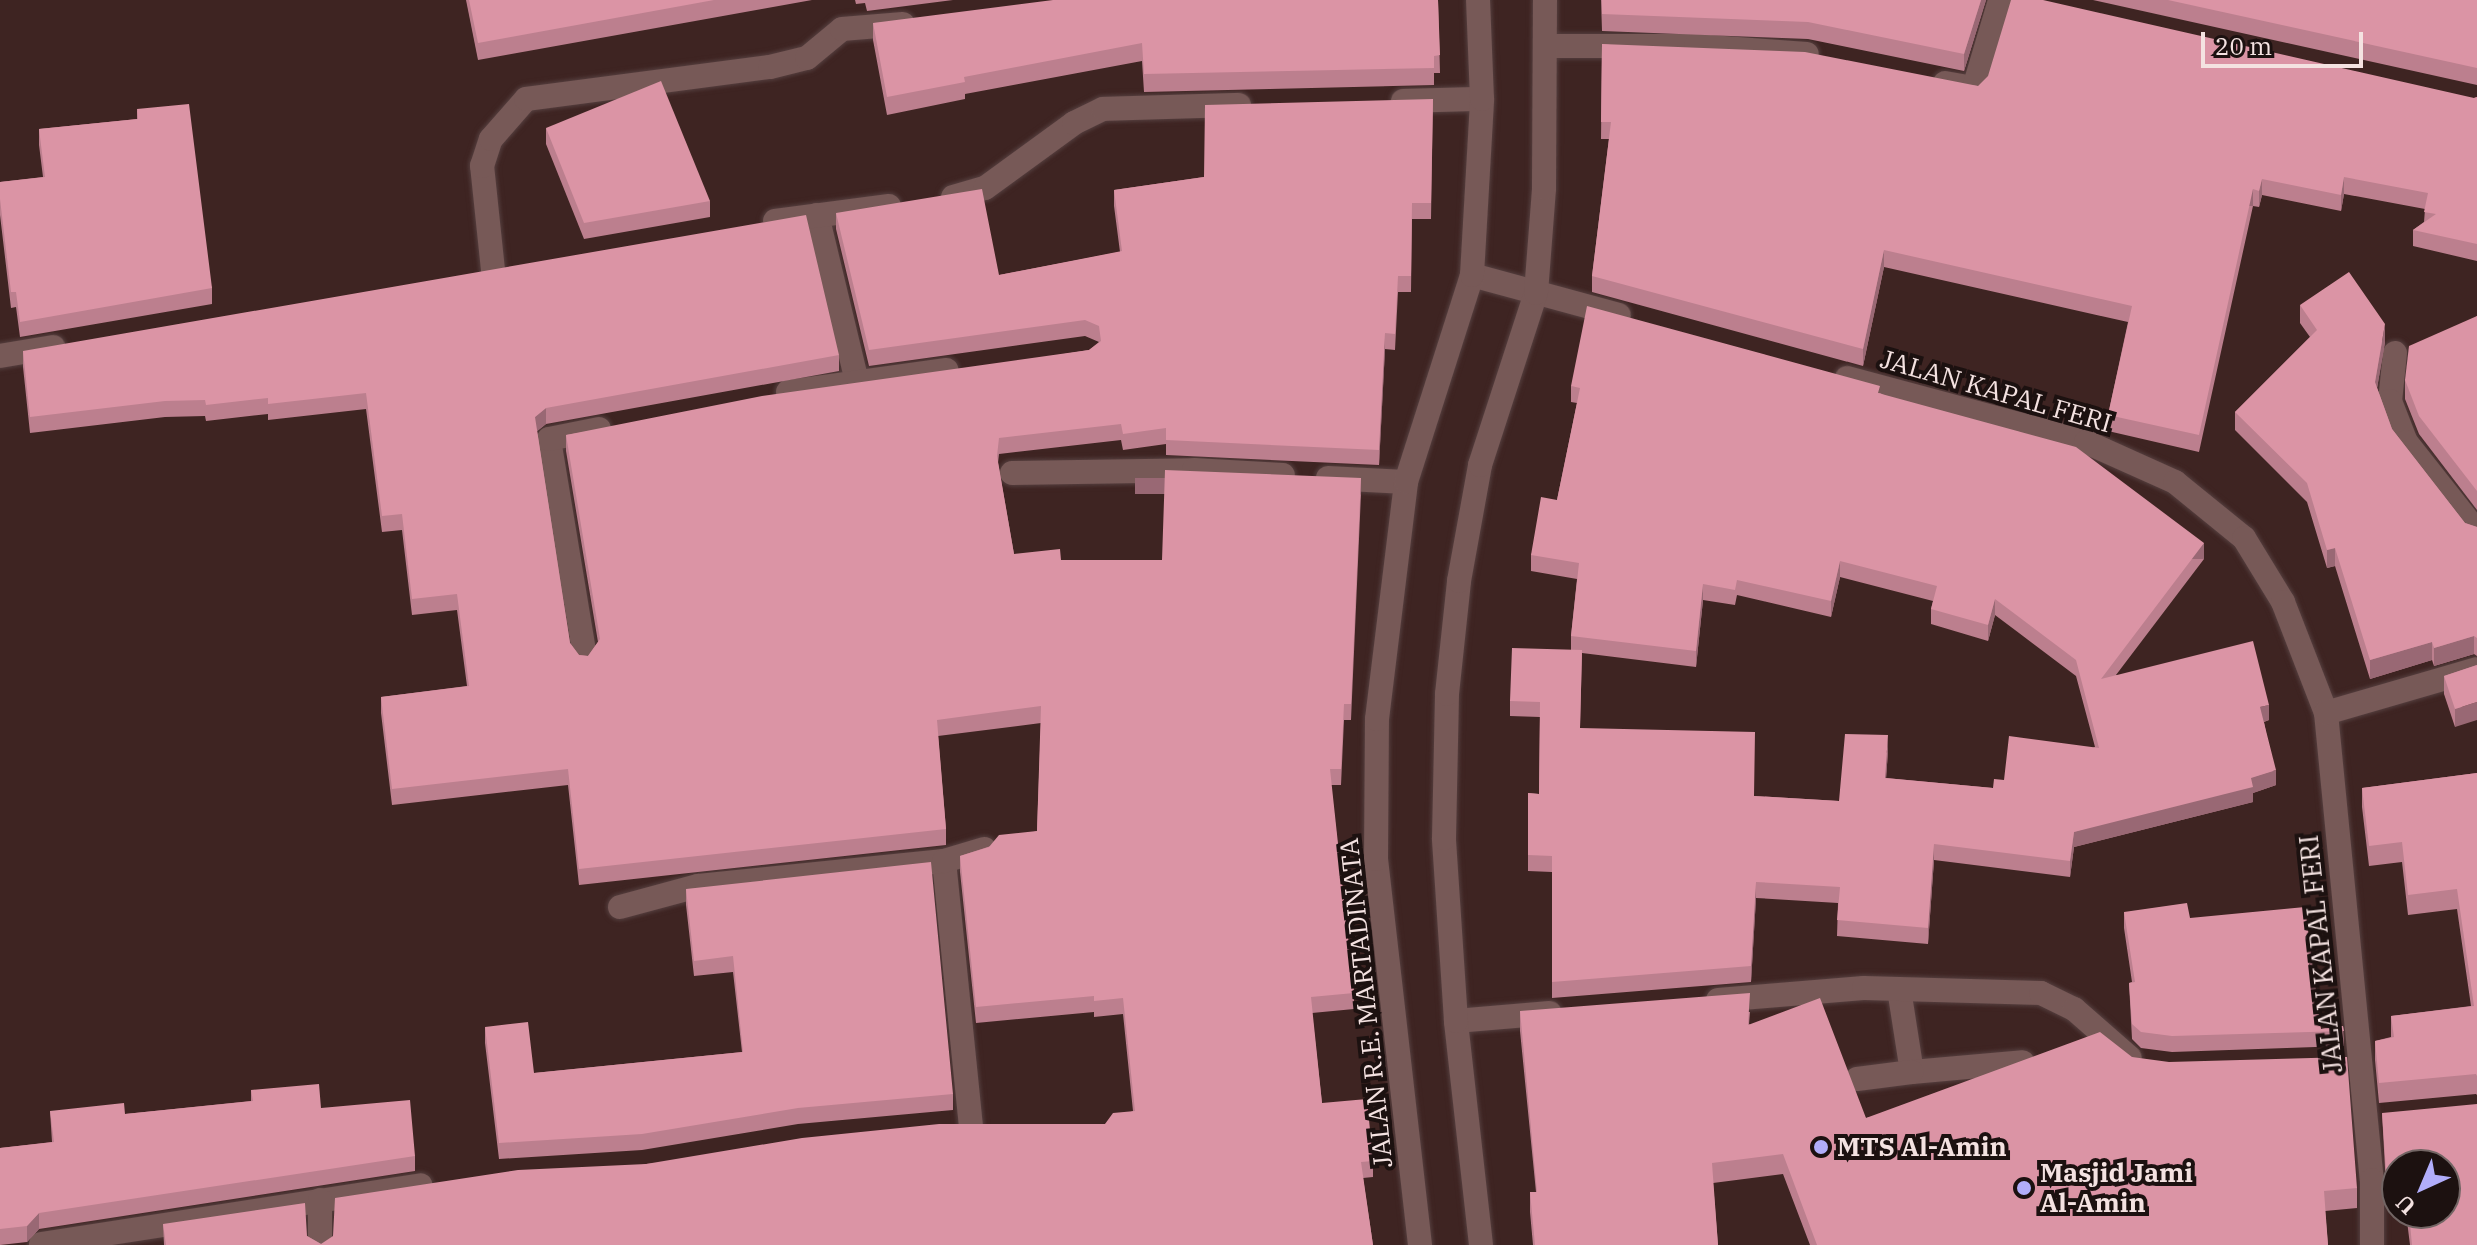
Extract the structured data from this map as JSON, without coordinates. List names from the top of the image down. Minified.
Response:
{"streets":{"street":["JALAN KAPAL FERI","JALAN R.E. MARTADINATA"]},"places":["MTS Al-Amin","Masjid Jami Al-Amin"],"scale_bar":"20 m","north":"bottom left"}
